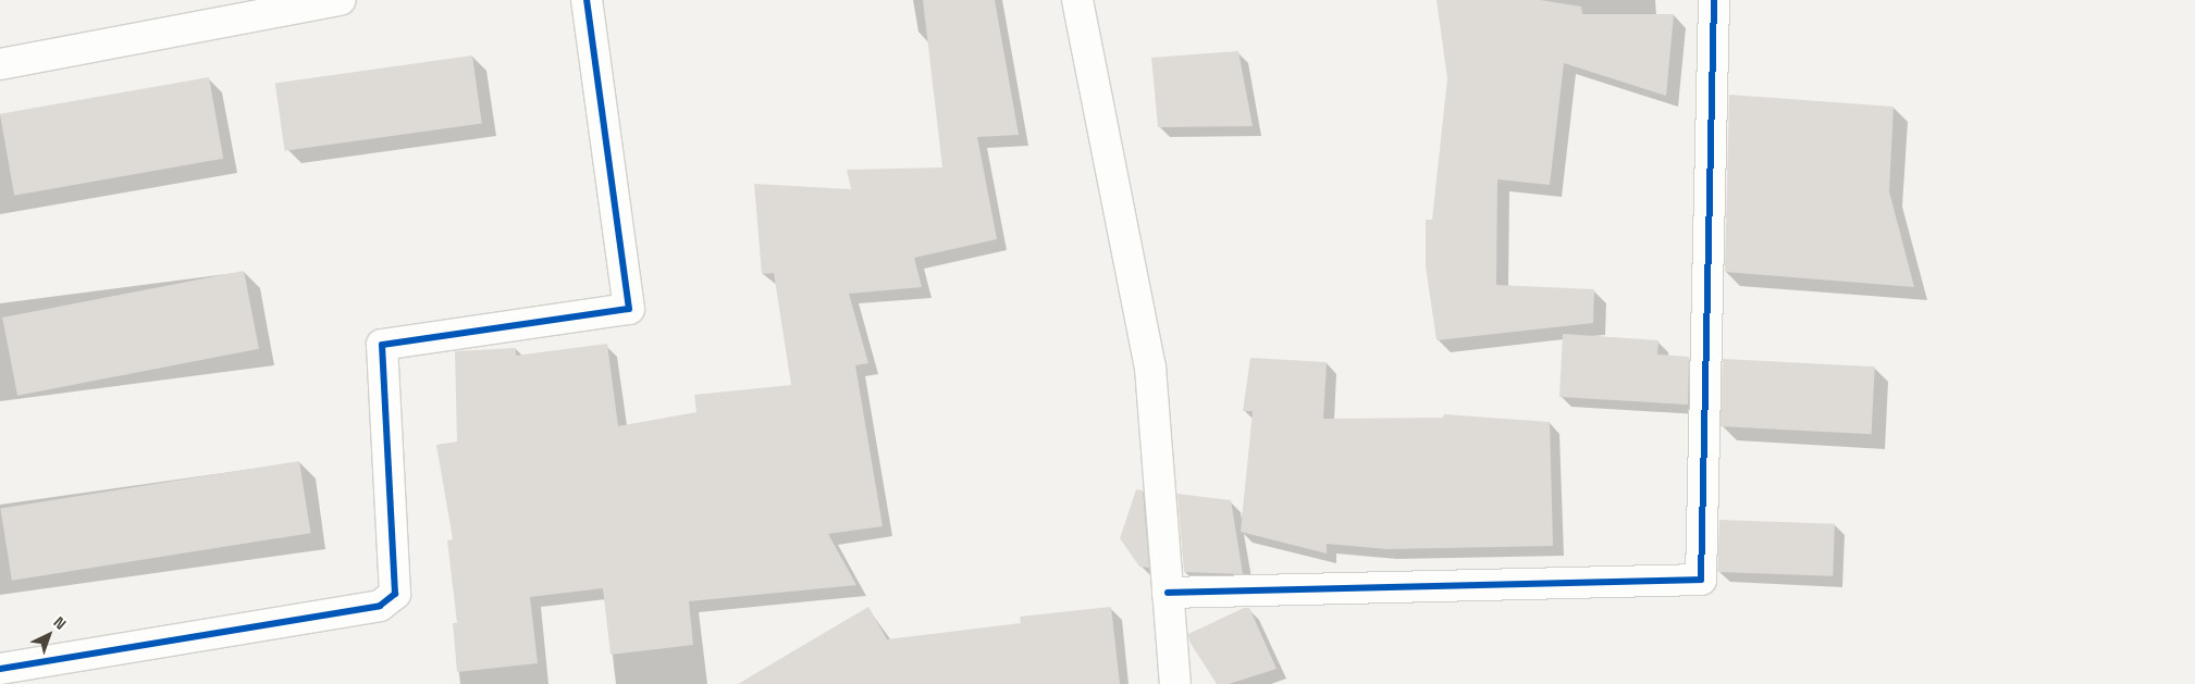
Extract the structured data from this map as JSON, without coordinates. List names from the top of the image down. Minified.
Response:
{"north":"top right"}
